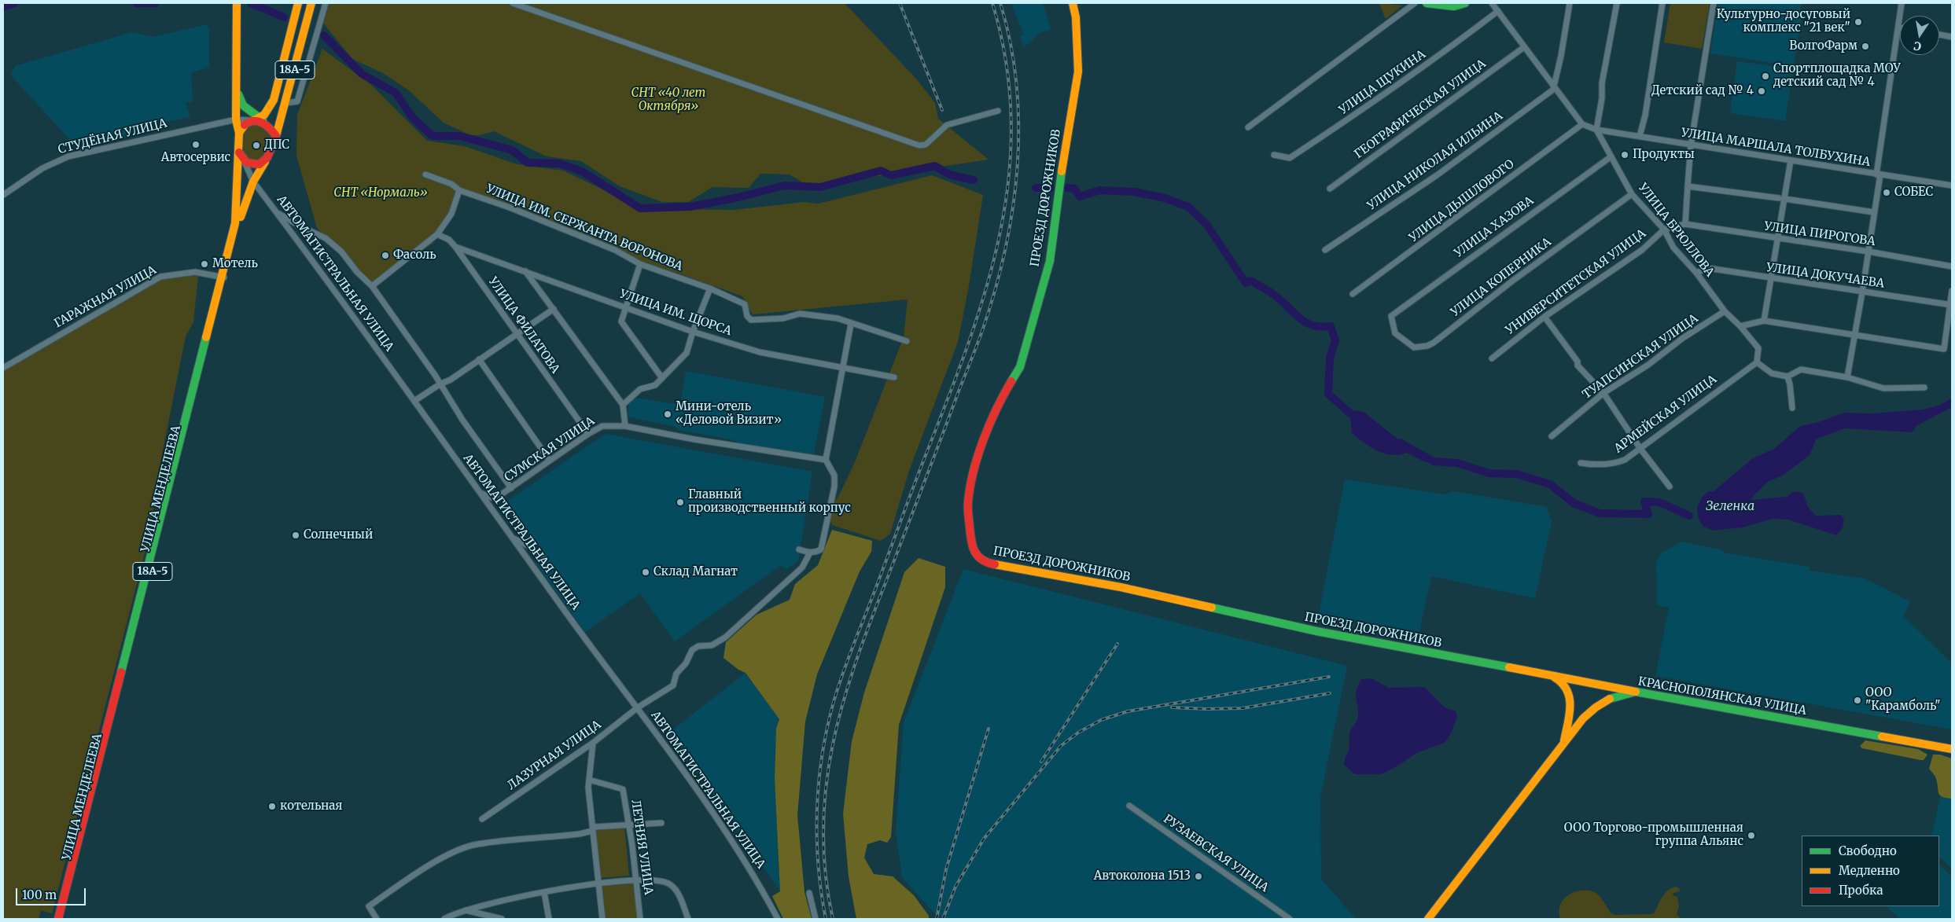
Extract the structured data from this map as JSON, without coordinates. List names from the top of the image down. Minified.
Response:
{"streets":{"main road":["18А-5","ПРОЕЗД ДОРОЖНИКОВ","УЛИЦА МЕНДЕЛЕЕВА","КРАСНОПОЛЯНСКАЯ УЛИЦА"],"street":["УЛИЦА ЩУКИНА","ГЕОГРАФИЧЕСКАЯ УЛИЦА","СТУДЁНАЯ УЛИЦА","УЛИЦА МАРШАЛА ТОЛБУХИНА","УЛИЦА НИКОЛАЯ ИЛЬИНА","УЛИЦА ДЫШЛОВОГО","УЛИЦА ХАЗОВА","УЛИЦА ИМ. СЕРЖАНТА ВОРОНОВА","УЛИЦА БРЮЛЛОВА","УЛИЦА ПИРОГОВА","АВТОМАГИСТРАЛЬНАЯ УЛИЦА","УЛИЦА ДОКУЧАЕВА","УЛИЦА КОПЕРНИКА","УНИВЕРСИТЕТСКАЯ УЛИЦА","ГАРАЖНАЯ УЛИЦА","УЛИЦА ИМ. ЩОРСА","УЛИЦА ФИЛАТОВА","ТУАПСИНСКАЯ УЛИЦА","АРМЕЙСКАЯ УЛИЦА","СУМСКАЯ УЛИЦА","ЛАЗУРНАЯ УЛИЦА","ЛЕТНЯЯ УЛИЦА","РУЗАЕВСКАЯ УЛИЦА"]},"crossings":[["18А-5","СТУДЁНАЯ УЛИЦА"],["18А-5","АВТОМАГИСТРАЛЬНАЯ УЛИЦА"],["18А-5","УЛИЦА МЕНДЕЛЕЕВА"],["СТУДЁНАЯ УЛИЦА","АВТОМАГИСТРАЛЬНАЯ УЛИЦА"],["СТУДЁНАЯ УЛИЦА","УЛИЦА МЕНДЕЛЕЕВА"],["УЛИЦА МАРШАЛА ТОЛБУХИНА","УЛИЦА БРЮЛЛОВА"],["ПРОЕЗД ДОРОЖНИКОВ","КРАСНОПОЛЯНСКАЯ УЛИЦА"],["УЛИЦА ХАЗОВА","УЛИЦА БРЮЛЛОВА"],["УЛИЦА ХАЗОВА","УЛИЦА КОПЕРНИКА"],["УЛИЦА БРЮЛЛОВА","УЛИЦА ДОКУЧАЕВА"],["УЛИЦА БРЮЛЛОВА","УЛИЦА КОПЕРНИКА"],["УЛИЦА БРЮЛЛОВА","УНИВЕРСИТЕТСКАЯ УЛИЦА"],["УЛИЦА БРЮЛЛОВА","ТУАПСИНСКАЯ УЛИЦА"],["УЛИЦА БРЮЛЛОВА","АРМЕЙСКАЯ УЛИЦА"],["УЛИЦА ПИРОГОВА","УНИВЕРСИТЕТСКАЯ УЛИЦА"],["АВТОМАГИСТРАЛЬНАЯ УЛИЦА","СУМСКАЯ УЛИЦА"],["АВТОМАГИСТРАЛЬНАЯ УЛИЦА","УЛИЦА МЕНДЕЛЕЕВА"],["АВТОМАГИСТРАЛЬНАЯ УЛИЦА","ЛАЗУРНАЯ УЛИЦА"],["ГАРАЖНАЯ УЛИЦА","УЛИЦА МЕНДЕЛЕЕВА"],["УЛИЦА ИМ. ЩОРСА","УЛИЦА ФИЛАТОВА"],["УЛИЦА ФИЛАТОВА","СУМСКАЯ УЛИЦА"],["СУМСКАЯ УЛИЦА","ЛАЗУРНАЯ УЛИЦА"]],"water":["Зеленка"],"parks":["СНТ «40 лет Октября»","СНТ «Нормаль»"],"places":["Культурно-досуговый комплекс \"21 век\"","ВолгоФарм","Спортплощадка МОУ детский сад № 4","Детский сад № 4","Автосервис","ДПС","Продукты","СОБЕС","Фасоль","Мотель","Мини-отель «Деловой Визит»","Главный производственный корпус","Солнечный","Склад Магнат","ООО \"Карамболь\"","котельная","ООО Торгово-промышленная группа Альянс","Автоколона 1513"],"legend":["Свободно","Медленно","Пробка"],"scale_bar":"100 m","north":"bottom"}
